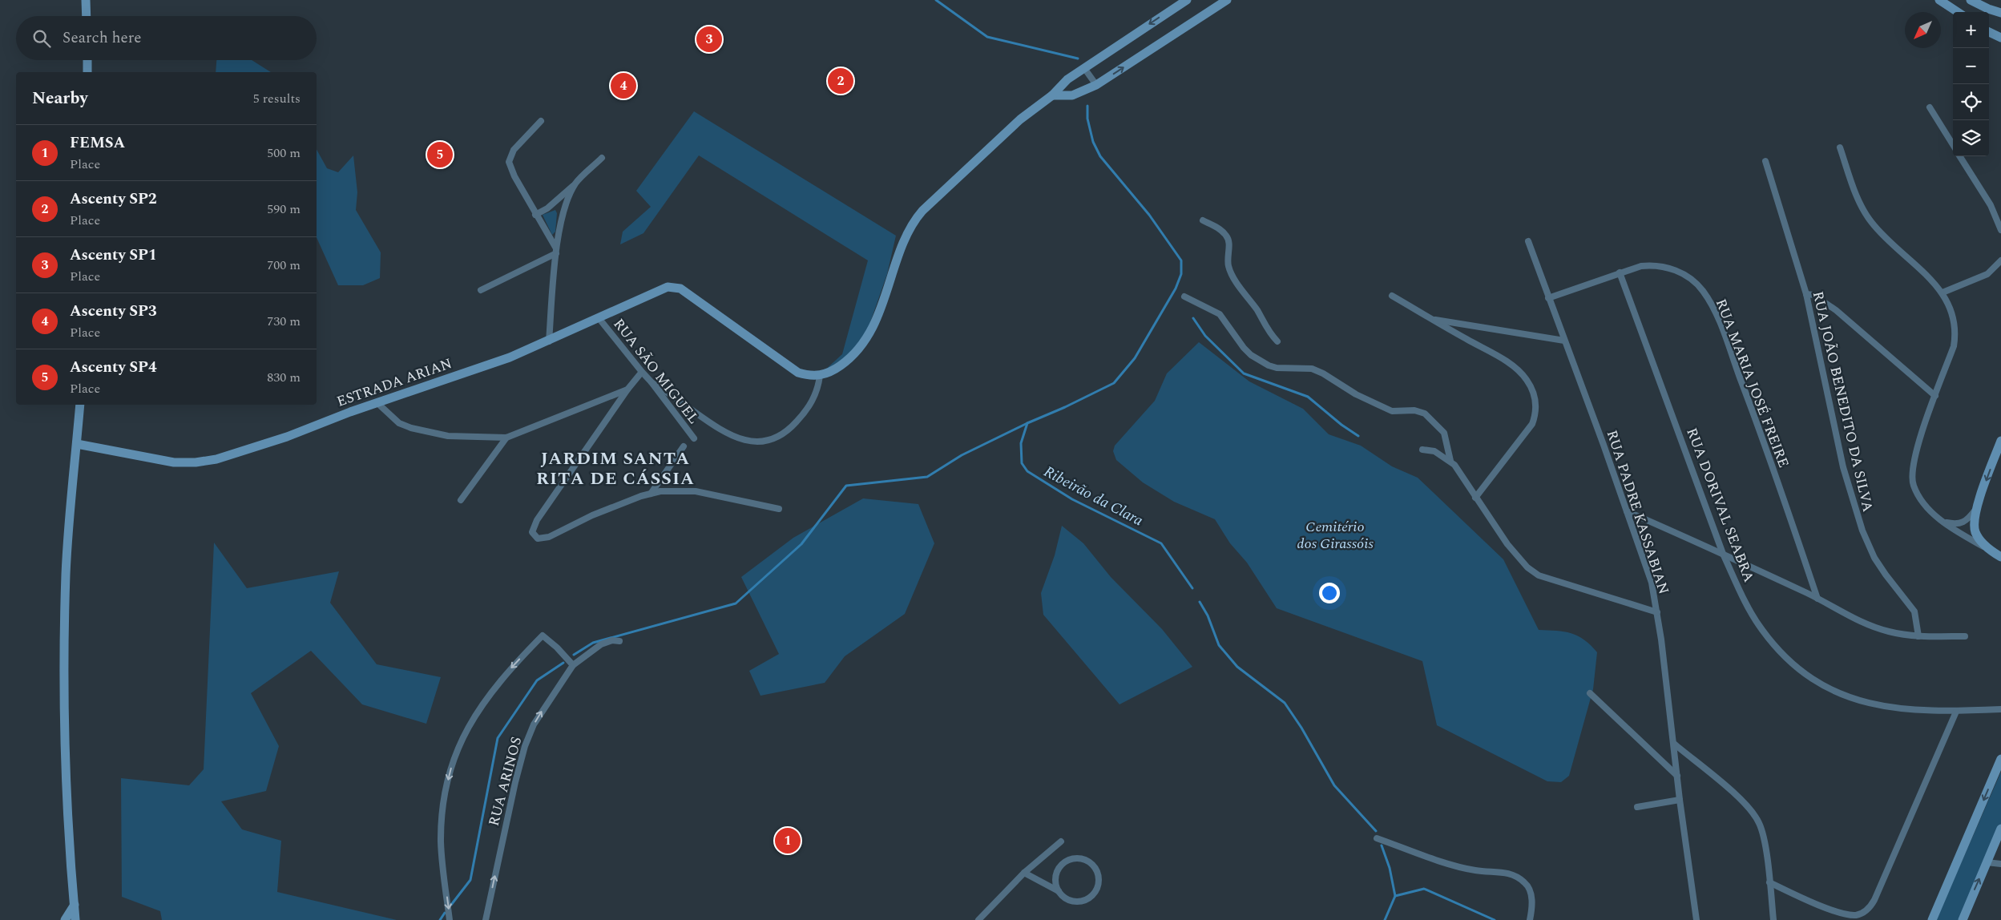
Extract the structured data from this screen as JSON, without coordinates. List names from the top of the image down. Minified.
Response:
{"streets":{"street":["RUA SÃO MIGUEL","ESTRADA ARIAN","RUA MARIA JOSÉ FREIRE","RUA JOÃO BENEDITO DA SILVA","RUA DORIVAL SEABRA","RUA PADRE KASSABIAN","RUA ARINOS"]},"crossings":[["RUA SÃO MIGUEL","ESTRADA ARIAN"],["RUA MARIA JOSÉ FREIRE","RUA DORIVAL SEABRA"],["RUA MARIA JOSÉ FREIRE","RUA PADRE KASSABIAN"]],"one_way":["RUA ARINOS"],"districts":["JARDIM SANTA RITA DE CÁSSIA"],"water":["Ribeirão da Clara"],"parks":["Cemitério dos Girassóis"],"north":"bottom left","page":{"map_buttons":["+","−"],"search":"Search here","pins":["3","2","4","5","1"],"heading":["Nearby","5 results"],"list":[{"mark":"1","name":"FEMSA","note":"Place","value":"500 m"},{"mark":"2","name":"Ascenty SP2","note":"Place","value":"590 m"},{"mark":"3","name":"Ascenty SP1","note":"Place","value":"700 m"},{"mark":"4","name":"Ascenty SP3","note":"Place","value":"730 m"},{"mark":"5","name":"Ascenty SP4","note":"Place","value":"830 m"}]}}
